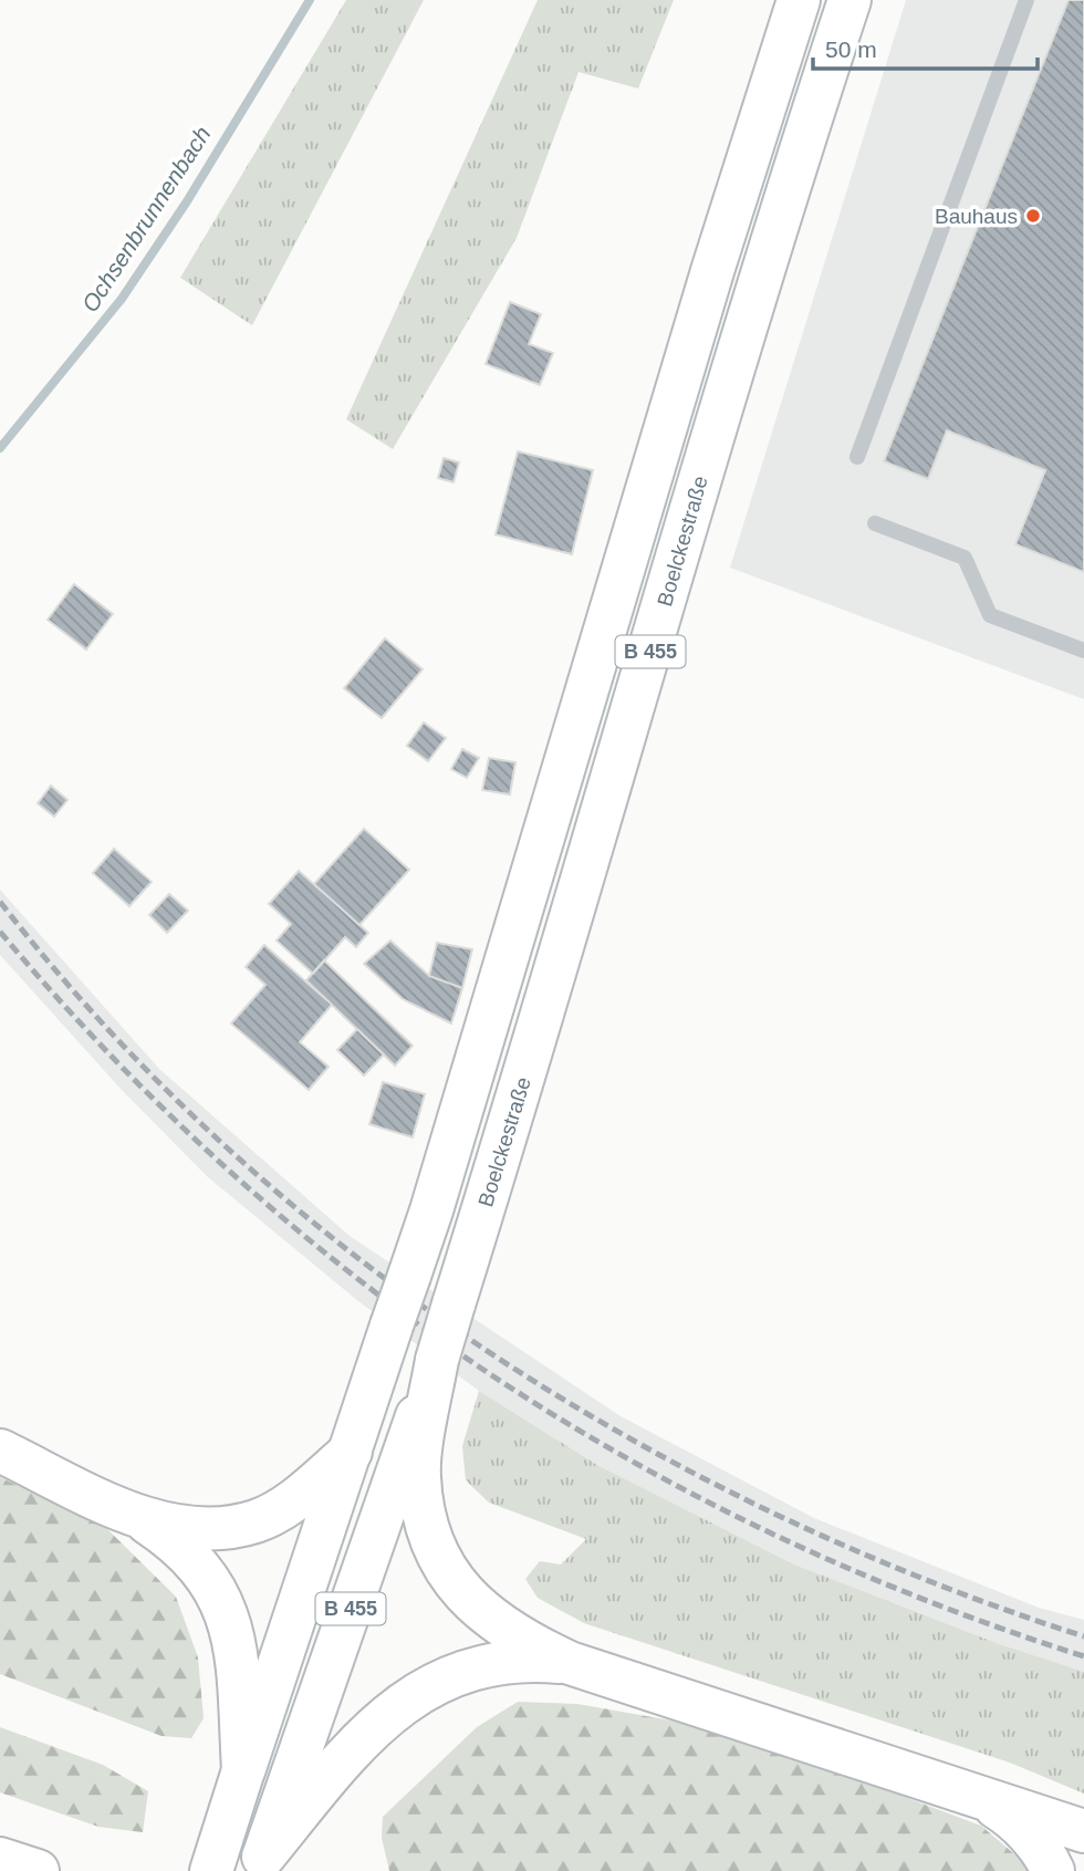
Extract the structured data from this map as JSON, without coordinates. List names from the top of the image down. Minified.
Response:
{"streets":{"main road":["Boelckestraße","B 455"]},"crossings":[["Boelckestraße","B 455"]],"water":["Ochsenbrunnenbach"],"places":["Bauhaus"],"scale_bar":"50 m"}
